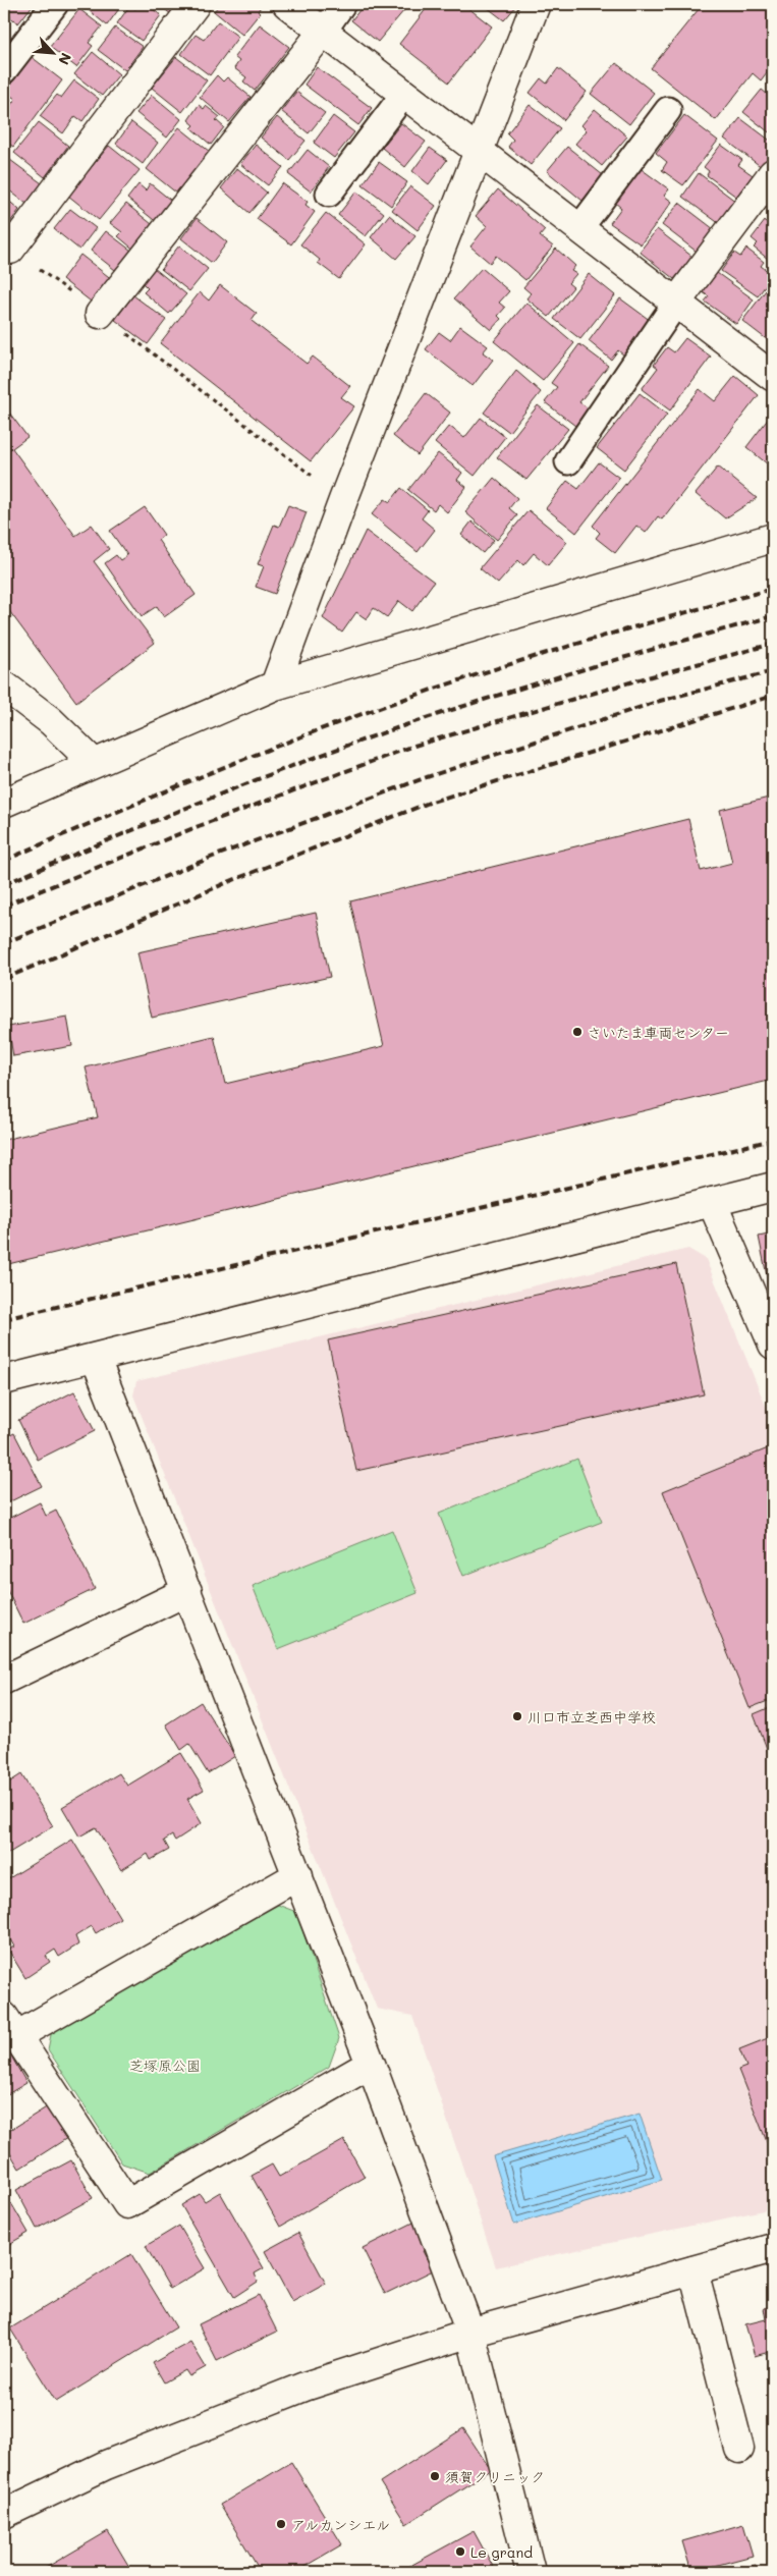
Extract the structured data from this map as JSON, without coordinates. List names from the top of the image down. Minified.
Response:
{"parks":["芝塚原公園"],"places":["さいたま車両センター","川口市立芝西中学校","須賀クリニック","アルカンシエル","Le grand"],"north":"bottom right"}
